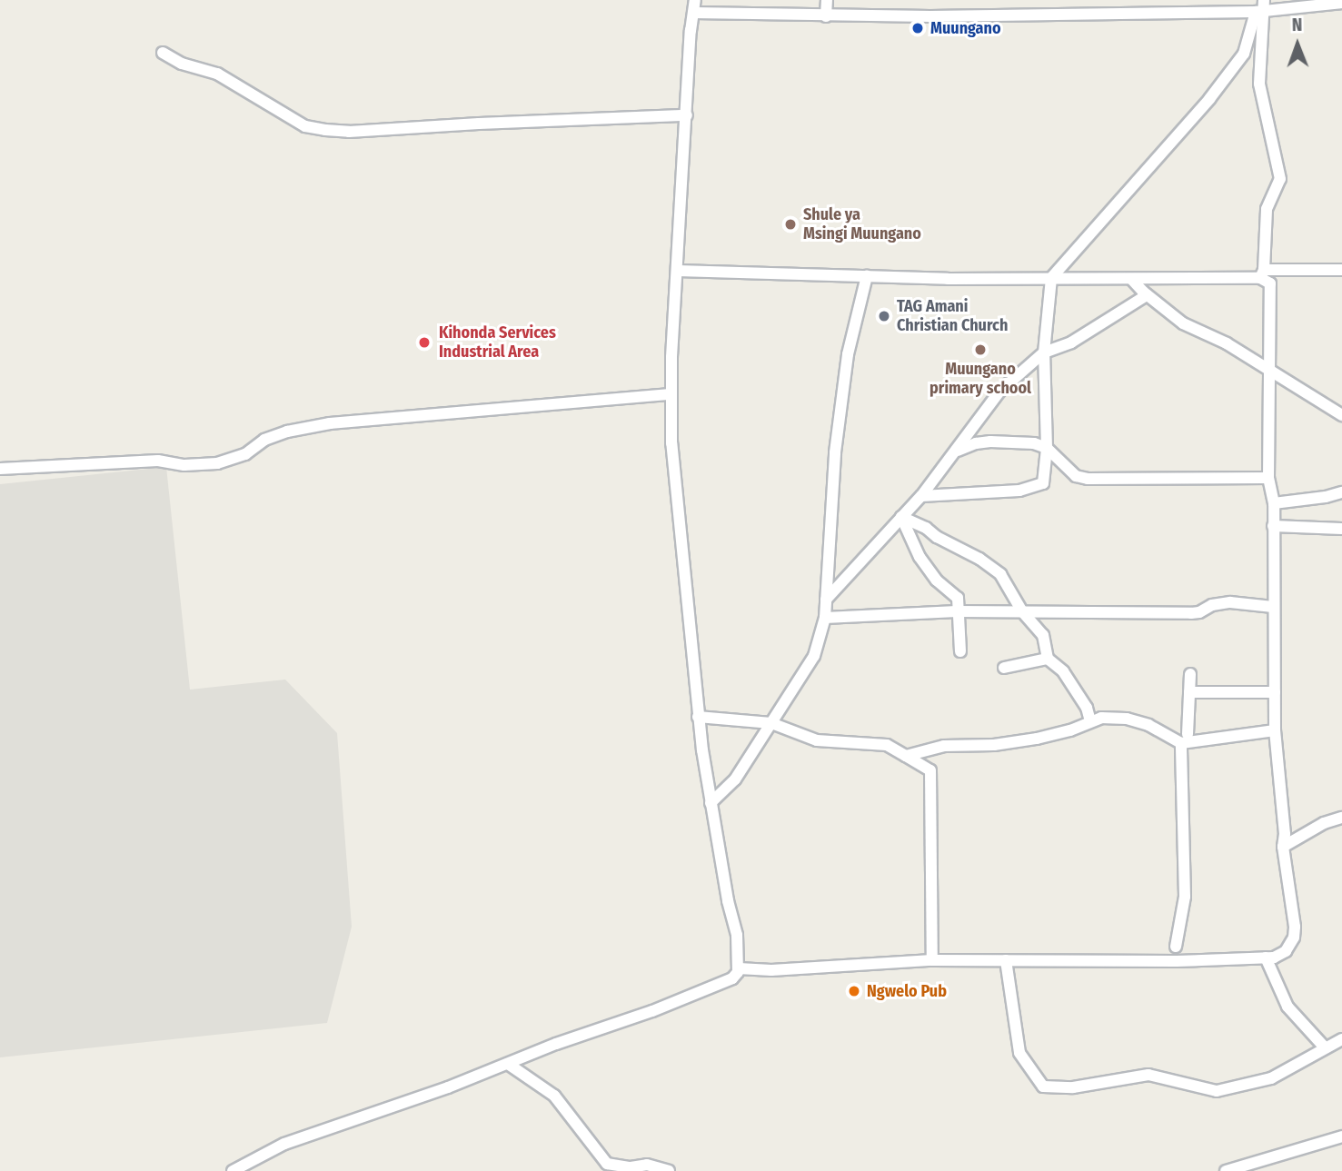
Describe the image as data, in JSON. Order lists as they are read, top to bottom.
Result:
{
  "places": [
    "Muungano",
    "Shule ya Msingi Muungano",
    "TAG Amani Christian Church",
    "Kihonda Services Industrial Area",
    "Muungano primary school",
    "Ngwelo Pub"
  ],
  "north": "top"
}
